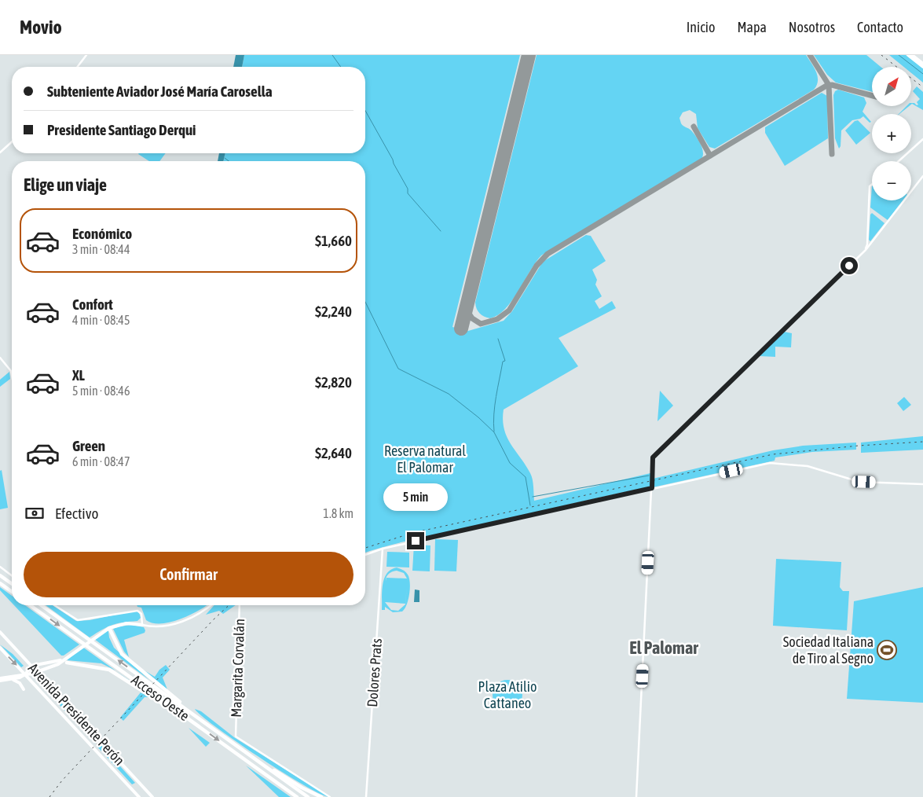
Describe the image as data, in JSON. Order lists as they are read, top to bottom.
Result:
{
  "streets": {
    "highway": ["Acceso Oeste"],
    "main road": ["Avenida Presidente Perón"],
    "street": ["Margarita Corvalán", "Dolores Prats"]
  },
  "districts": ["El Palomar"],
  "parks": ["Reserva natural El Palomar", "Plaza Atilio Cattaneo"],
  "places": {
    "sports": ["Sociedad Italiana de Tiro al Segno"]
  },
  "north": "top right",
  "page": {
    "header": "Movio",
    "nav": [
      "Inicio",
      "Mapa",
      "Nosotros",
      "Contacto"
    ],
    "map_buttons": ["+", "−"],
    "banner": ["Subteniente Aviador José María Carosella", "Presidente Santiago Derqui"],
    "heading": "Elige un viaje",
    "list": [
      {
        "name": "Económico",
        "note": "3 min · 08:44",
        "value": "$1,660"
      },
      {
        "name": "Confort",
        "note": "4 min · 08:45",
        "value": "$2,240"
      },
      {
        "name": "XL",
        "note": "5 min · 08:46",
        "value": "$2,820"
      },
      {
        "name": "Green",
        "note": "6 min · 08:47",
        "value": "$2,640"
      }
    ],
    "bubble": "5 min",
    "pay": ["Efectivo", "1.8 km"],
    "buttons": "Confirmar"
  }
}
